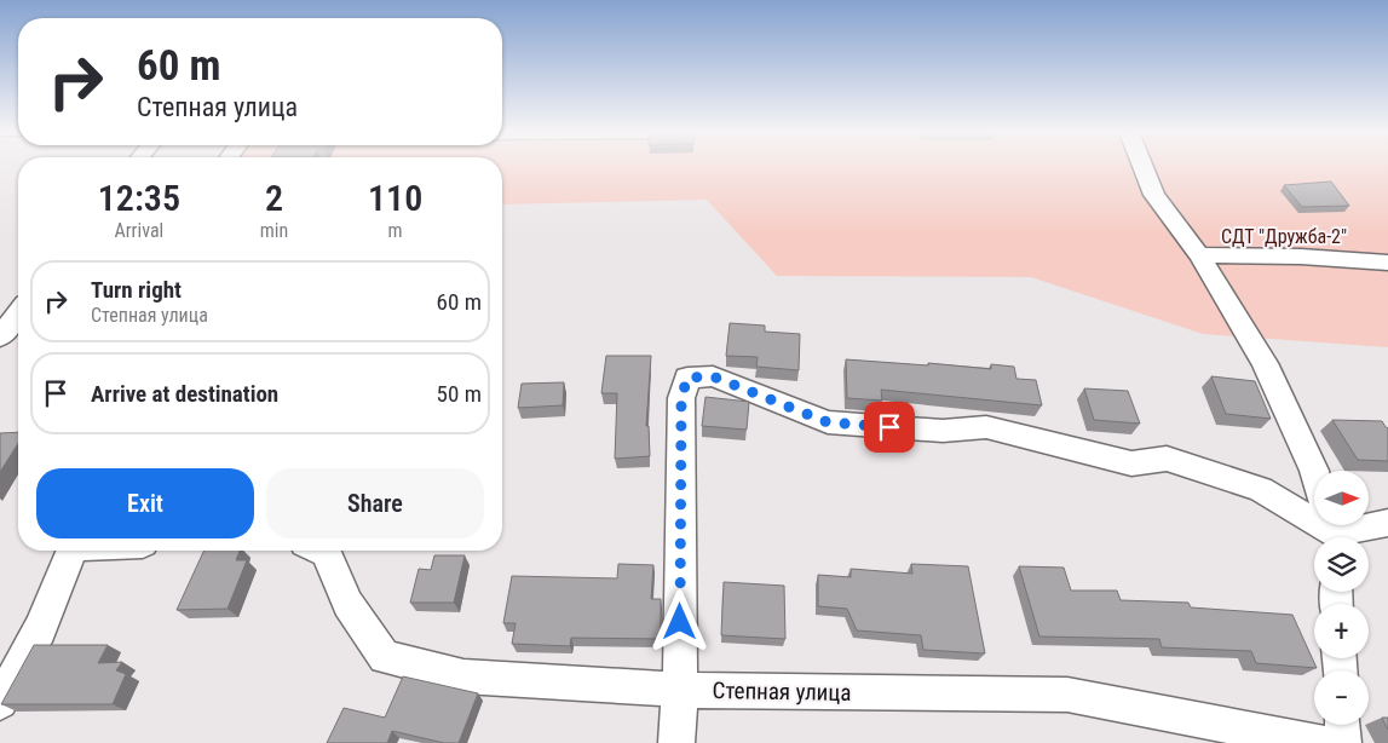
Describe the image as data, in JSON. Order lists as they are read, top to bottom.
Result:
{
  "streets": {
    "street": ["Степная улица"]
  },
  "parks": ["СДТ \"Дружба-2\""],
  "north": "right",
  "page": {
    "turn": ["60 m", "Степная улица"],
    "eta": [
      "12:35",
      "Arrival",
      "2",
      "min",
      "110",
      "m"
    ],
    "list": [
      {
        "name": "Turn right",
        "note": "Степная улица",
        "value": "60 m"
      },
      {
        "name": "Arrive at destination",
        "value": "50 m"
      }
    ],
    "buttons": ["Exit", "Share"],
    "map_buttons": ["+", "−"]
  }
}
